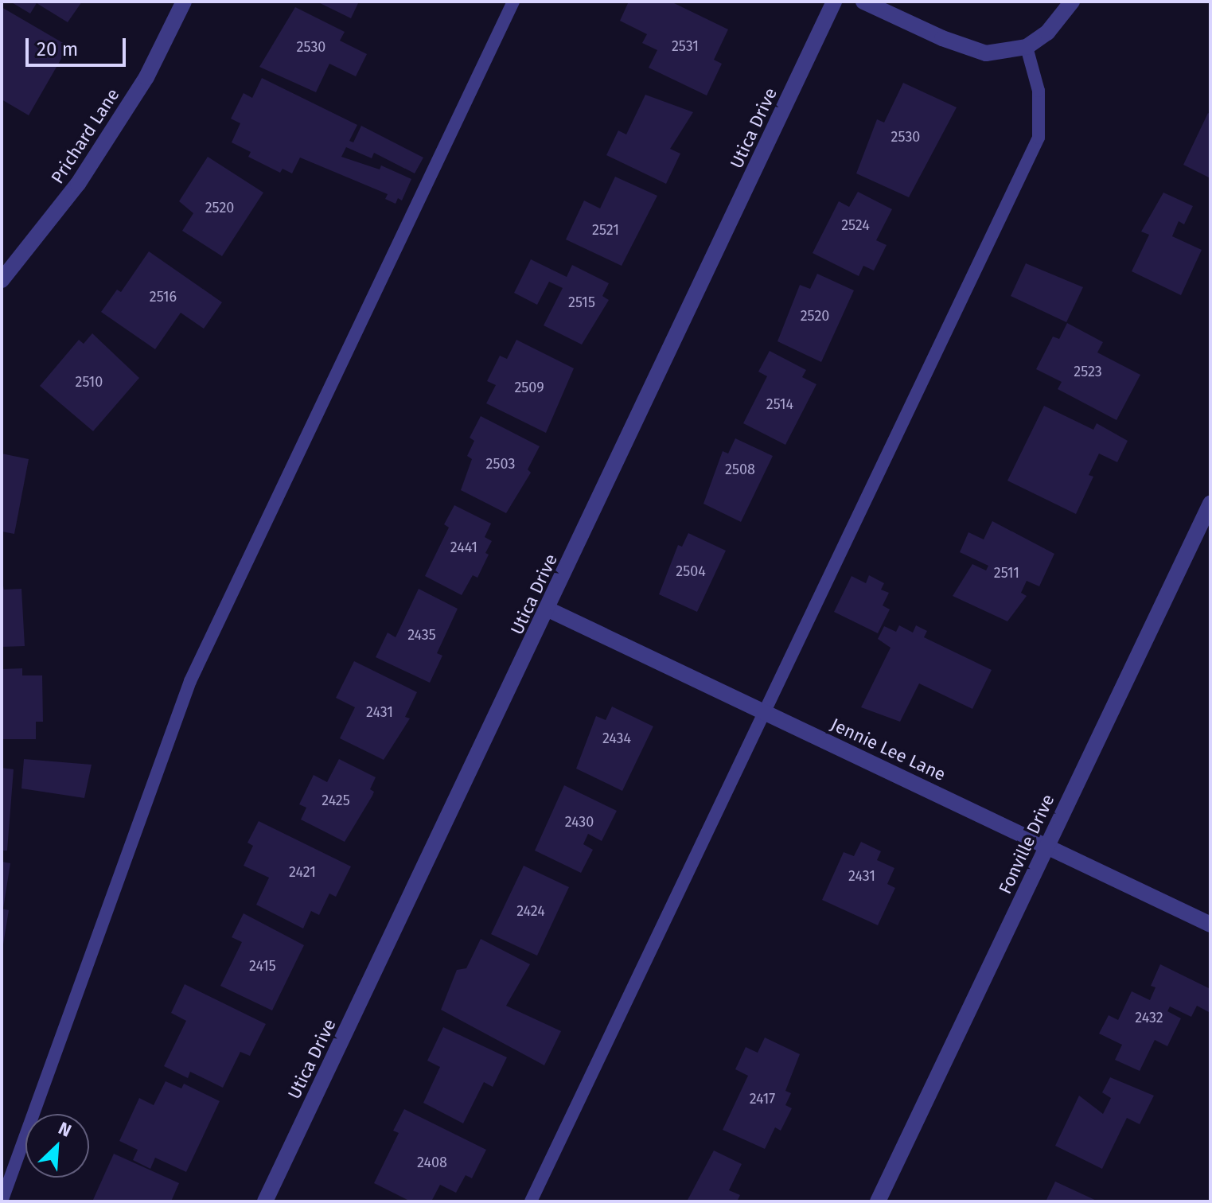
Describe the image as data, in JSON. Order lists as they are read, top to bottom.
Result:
{
  "streets": {
    "street": [
      "Utica Drive",
      "Prichard Lane",
      "Jennie Lee Lane",
      "Fonville Drive"
    ]
  },
  "crossings": [
    ["Utica Drive", "Jennie Lee Lane"],
    ["Jennie Lee Lane", "Fonville Drive"]
  ],
  "house_numbers": [
    "2531",
    "2530",
    "2530",
    "2520",
    "2524",
    "2521",
    "2516",
    "2515",
    "2520",
    "2523",
    "2510",
    "2509",
    "2514",
    "2503",
    "2508",
    "2441",
    "2504",
    "2511",
    "2435",
    "2431",
    "2434",
    "2425",
    "2430",
    "2421",
    "2431",
    "2424",
    "2415",
    "2432",
    "2417",
    "2408"
  ],
  "scale_bar": "20 m",
  "north": "top right"
}
